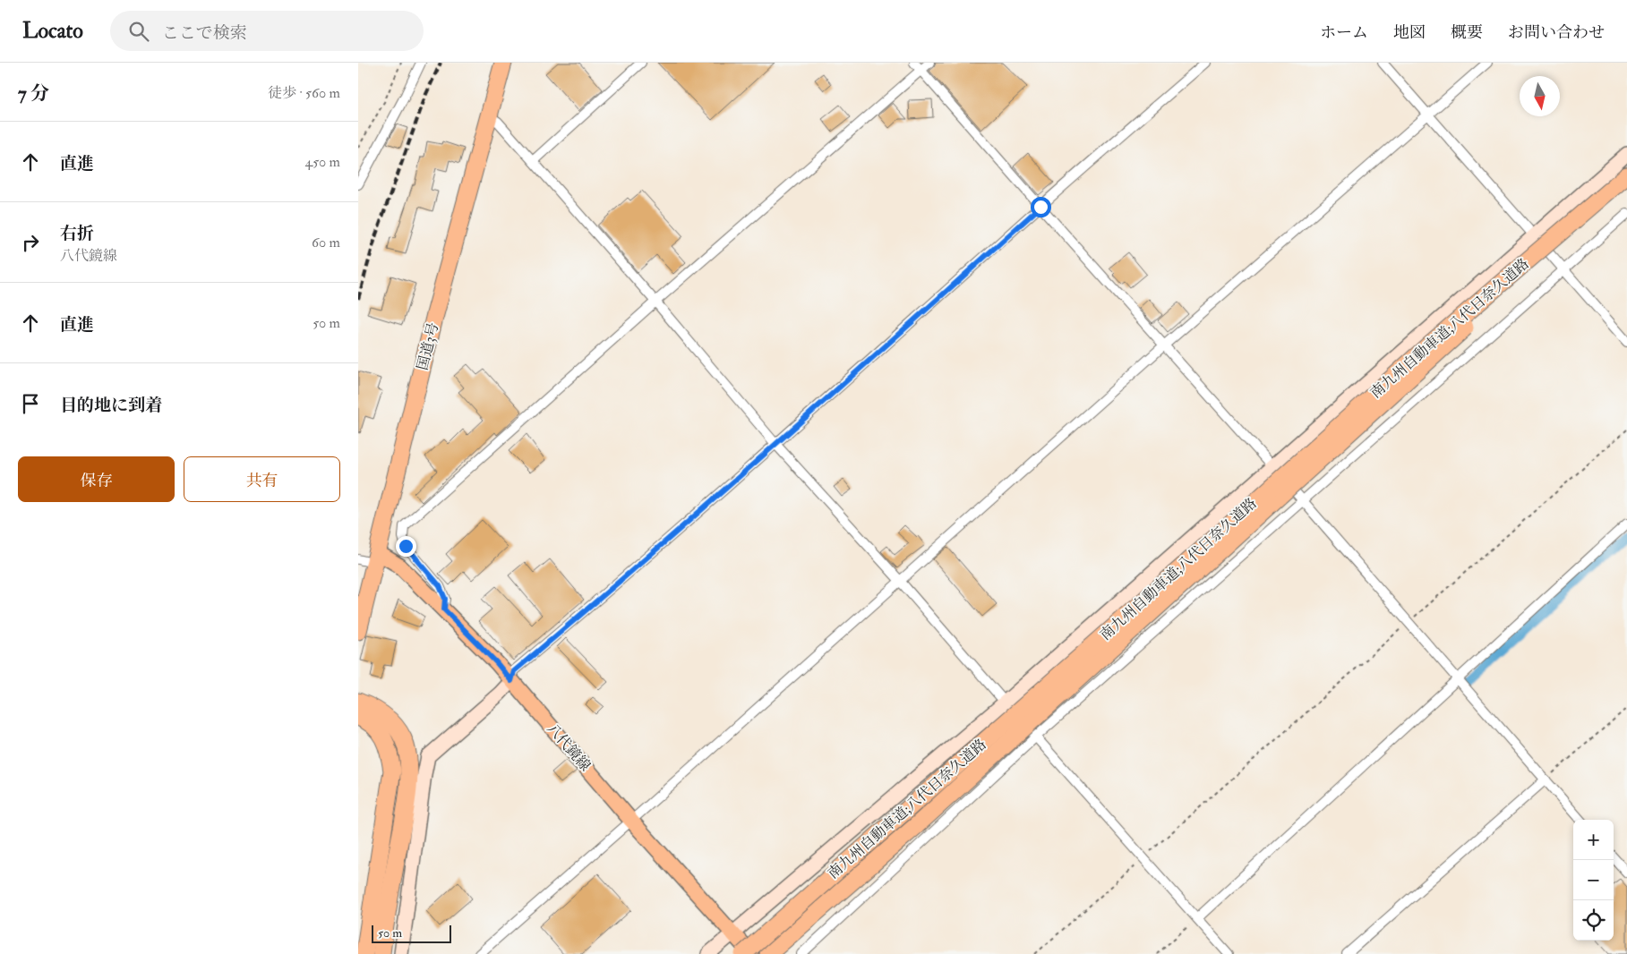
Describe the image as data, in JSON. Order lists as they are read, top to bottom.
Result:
{
  "streets": {
    "highway": ["南九州自動車道;八代日奈久道路", "国道3号"],
    "main road": ["八代鏡線"]
  },
  "crossings": [
    ["国道3号", "八代鏡線"]
  ],
  "scale_bar": "50 m",
  "north": "bottom",
  "page": {
    "header": "Locato",
    "search": "ここで検索",
    "nav": [
      "ホーム",
      "地図",
      "概要",
      "お問い合わせ"
    ],
    "heading": ["7 分", "徒歩 · 560 m"],
    "list": [
      ["直進", "450 m"],
      ["右折", "八代鏡線", "60 m"],
      ["直進", "50 m"],
      "目的地に到着"
    ],
    "buttons": ["保存", "共有"],
    "map_buttons": ["+", "−"],
    "scale": "50 m"
  }
}
